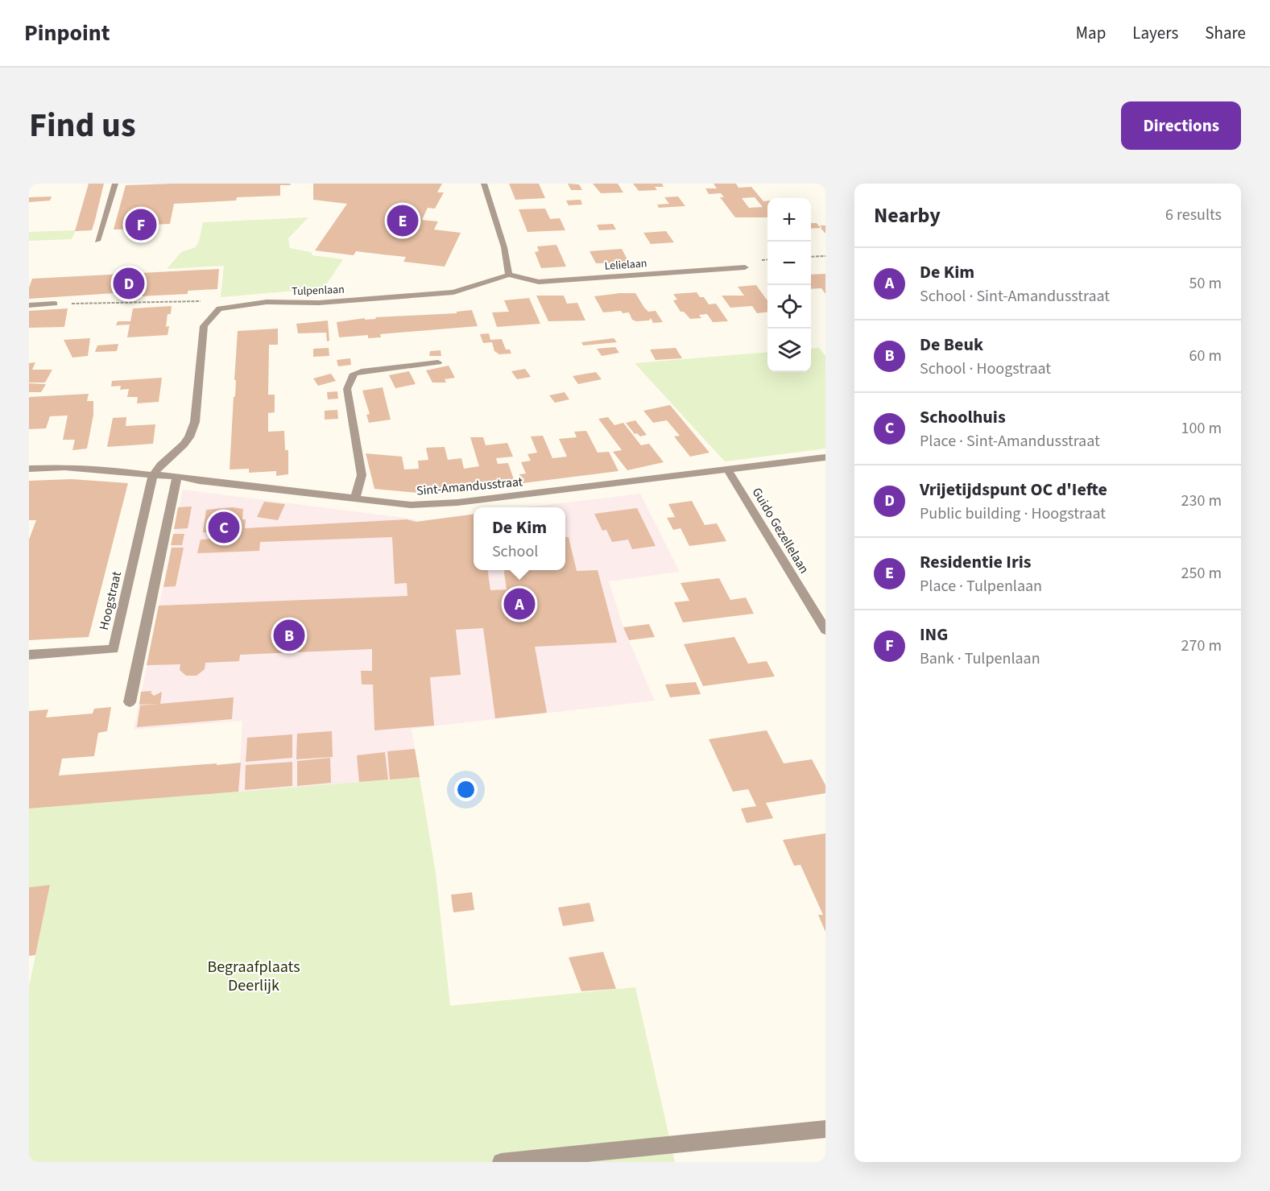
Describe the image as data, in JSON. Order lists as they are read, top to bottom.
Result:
{
  "streets": {
    "street": [
      "Lelielaan",
      "Tulpenlaan",
      "Sint-Amandusstraat",
      "Guido Gezellelaan",
      "Hoogstraat"
    ]
  },
  "crossings": [
    ["Lelielaan", "Tulpenlaan"],
    ["Sint-Amandusstraat", "Guido Gezellelaan"],
    ["Sint-Amandusstraat", "Hoogstraat"]
  ],
  "parks": ["Begraafplaats Deerlijk"],
  "page": {
    "header": "Pinpoint",
    "nav": ["Map", "Layers", "Share"],
    "title": "Find us",
    "buttons": "Directions",
    "heading": ["Nearby", "6 results"],
    "map_buttons": ["+", "−"],
    "pins": [
      "E",
      "F",
      "D",
      "C",
      "A",
      "B"
    ],
    "list": [
      {
        "mark": "A",
        "name": "De Kim",
        "note": "School · Sint-Amandusstraat",
        "value": "50 m"
      },
      {
        "mark": "B",
        "name": "De Beuk",
        "note": "School · Hoogstraat",
        "value": "60 m"
      },
      {
        "mark": "C",
        "name": "Schoolhuis",
        "note": "Place · Sint-Amandusstraat",
        "value": "100 m"
      },
      {
        "mark": "D",
        "name": "Vrijetijdspunt OC d'Iefte",
        "note": "Public building · Hoogstraat",
        "value": "230 m"
      },
      {
        "mark": "E",
        "name": "Residentie Iris",
        "note": "Place · Tulpenlaan",
        "value": "250 m"
      },
      {
        "mark": "F",
        "name": "ING",
        "note": "Bank · Tulpenlaan",
        "value": "270 m"
      }
    ],
    "popup": ["De Kim", "School"]
  }
}
